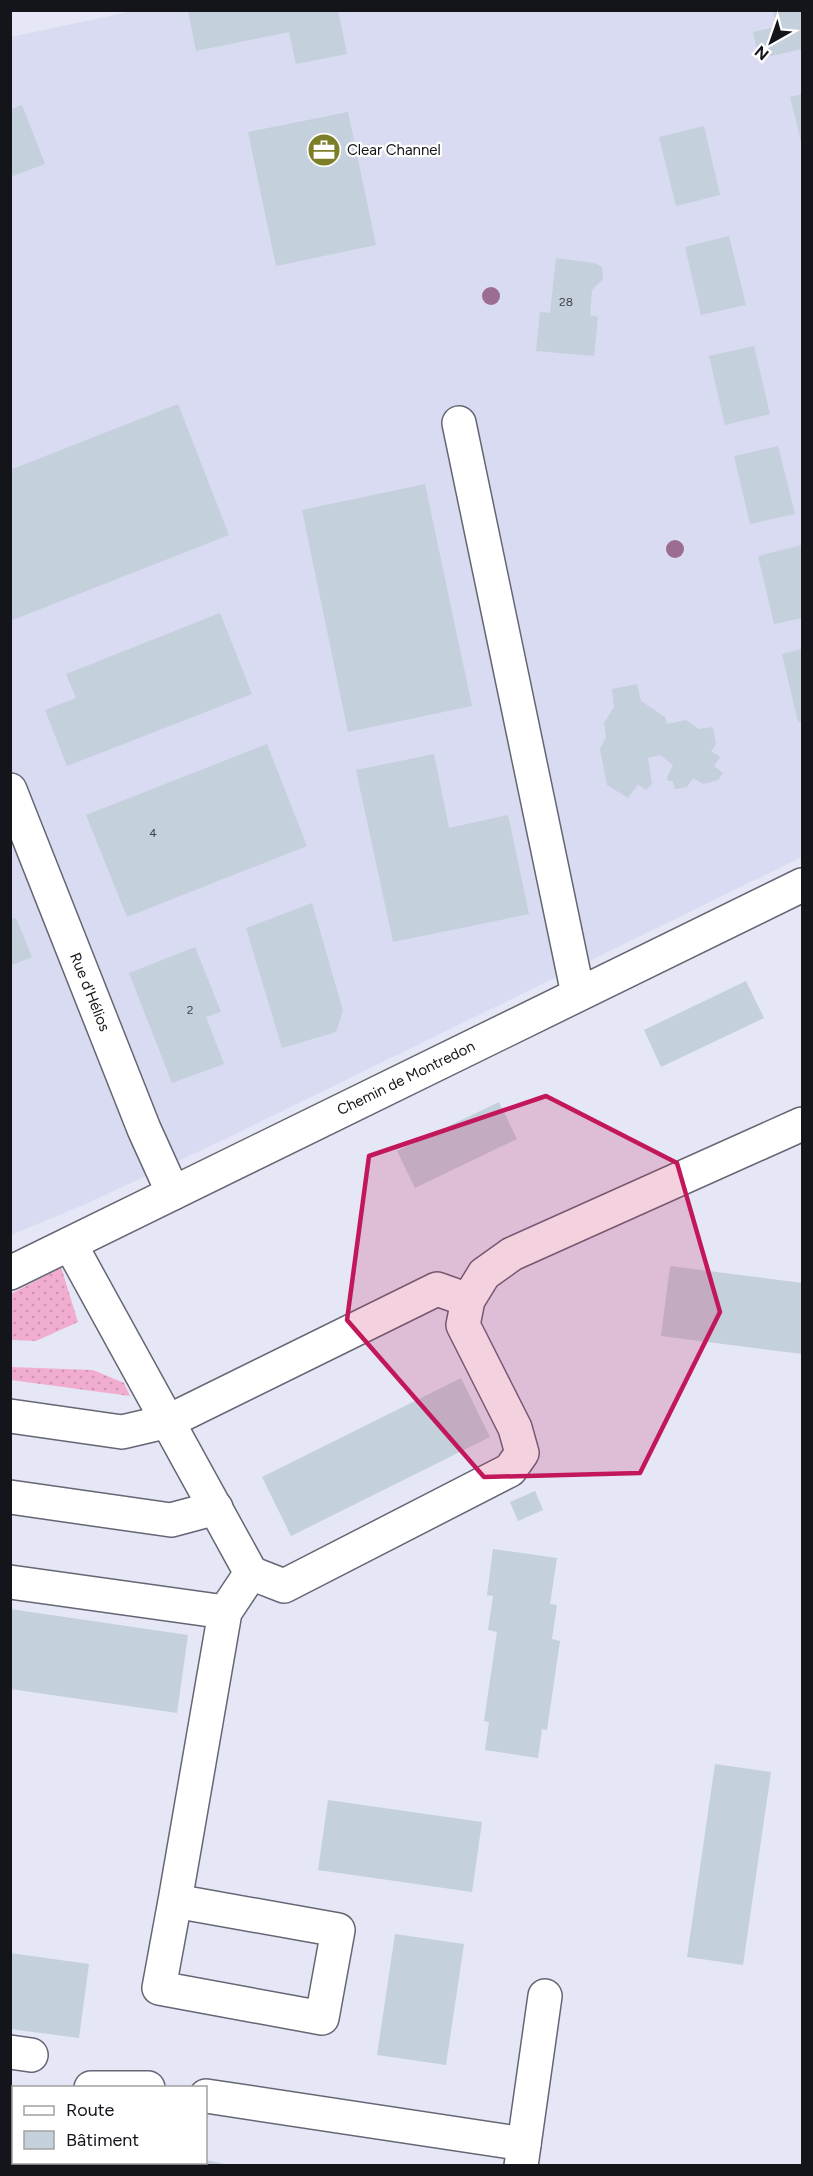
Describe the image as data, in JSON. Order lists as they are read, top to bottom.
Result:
{
  "streets": {
    "street": ["Rue d'Hélios", "Chemin de Montredon"]
  },
  "crossings": [
    ["Rue d'Hélios", "Chemin de Montredon"]
  ],
  "places": {
    "office": ["Clear Channel"]
  },
  "house_numbers": ["28", "4", "2"],
  "legend": ["Route", "Bâtiment"],
  "north": "bottom left"
}
